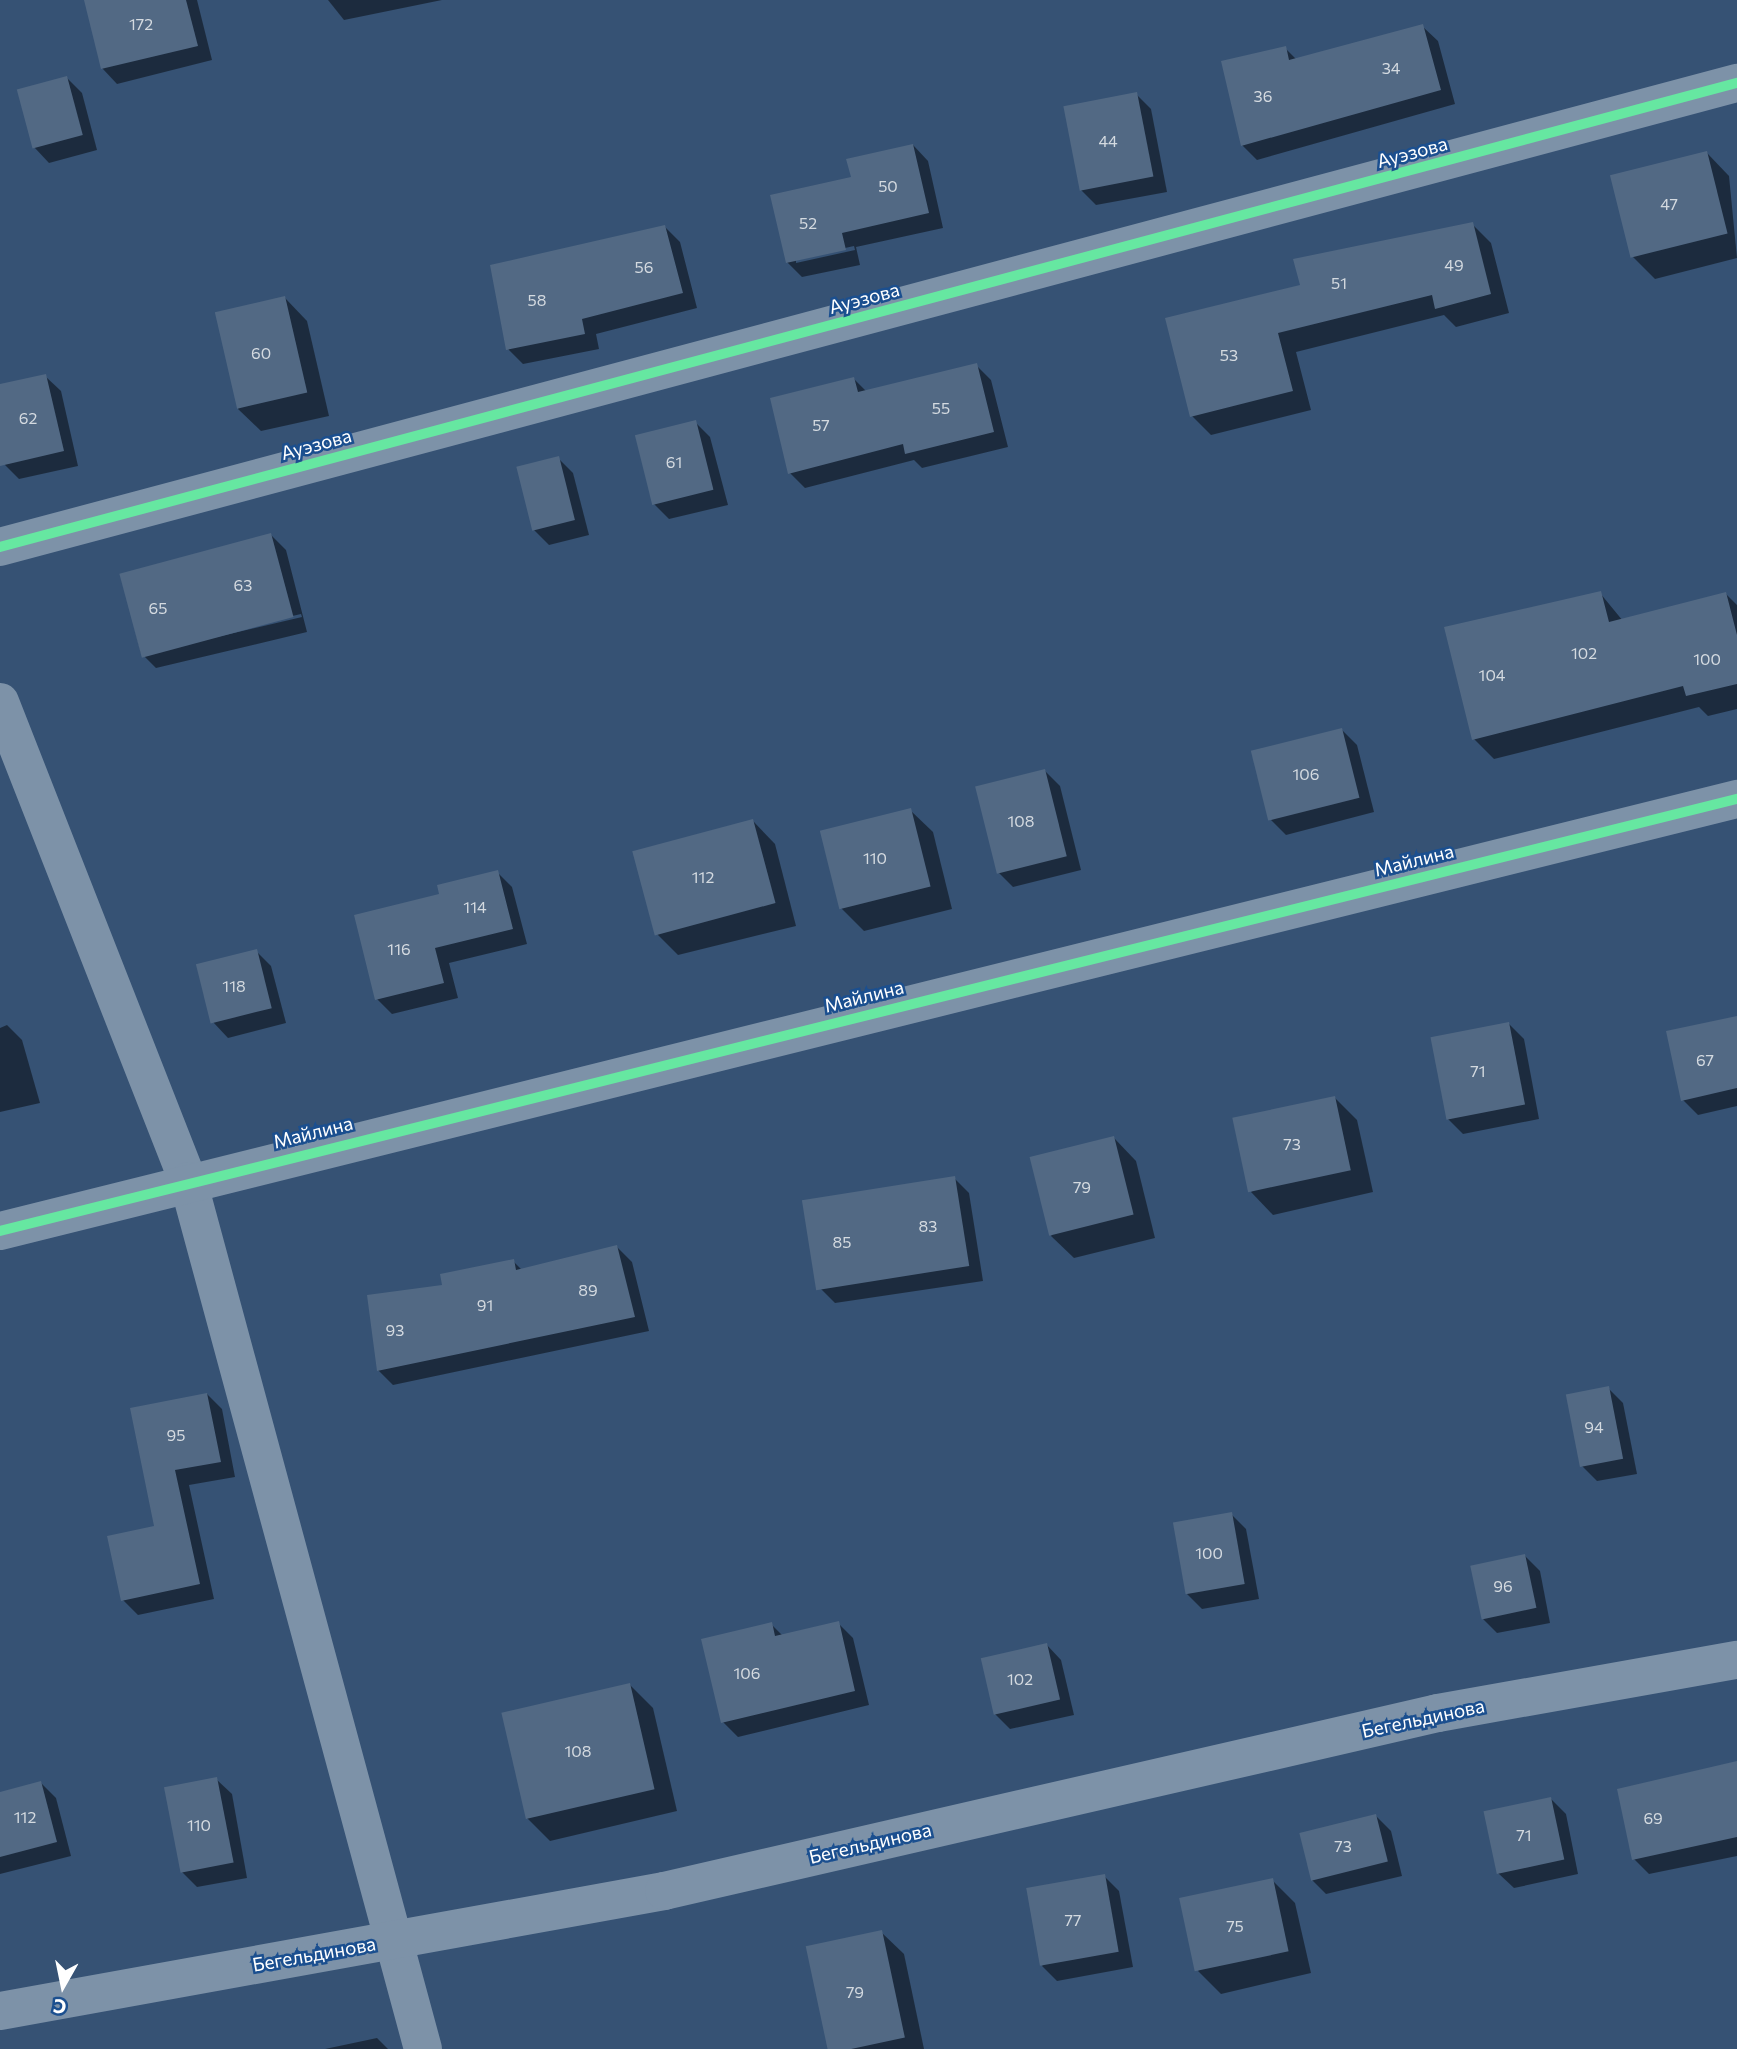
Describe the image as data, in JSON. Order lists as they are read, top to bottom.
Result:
{
  "streets": {
    "street": ["Ауэзова", "Майлина", "Бегельдинова"]
  },
  "house_numbers": [
    "172",
    "34",
    "36",
    "44",
    "50",
    "47",
    "52",
    "49",
    "56",
    "51",
    "58",
    "60",
    "53",
    "55",
    "62",
    "57",
    "61",
    "63",
    "65",
    "102",
    "100",
    "104",
    "106",
    "108",
    "110",
    "112",
    "114",
    "116",
    "118",
    "67",
    "71",
    "73",
    "79",
    "83",
    "85",
    "89",
    "91",
    "93",
    "94",
    "95",
    "100",
    "96",
    "106",
    "102",
    "108",
    "112",
    "69",
    "110",
    "71",
    "73",
    "77",
    "75",
    "79"
  ],
  "north": "bottom"
}
